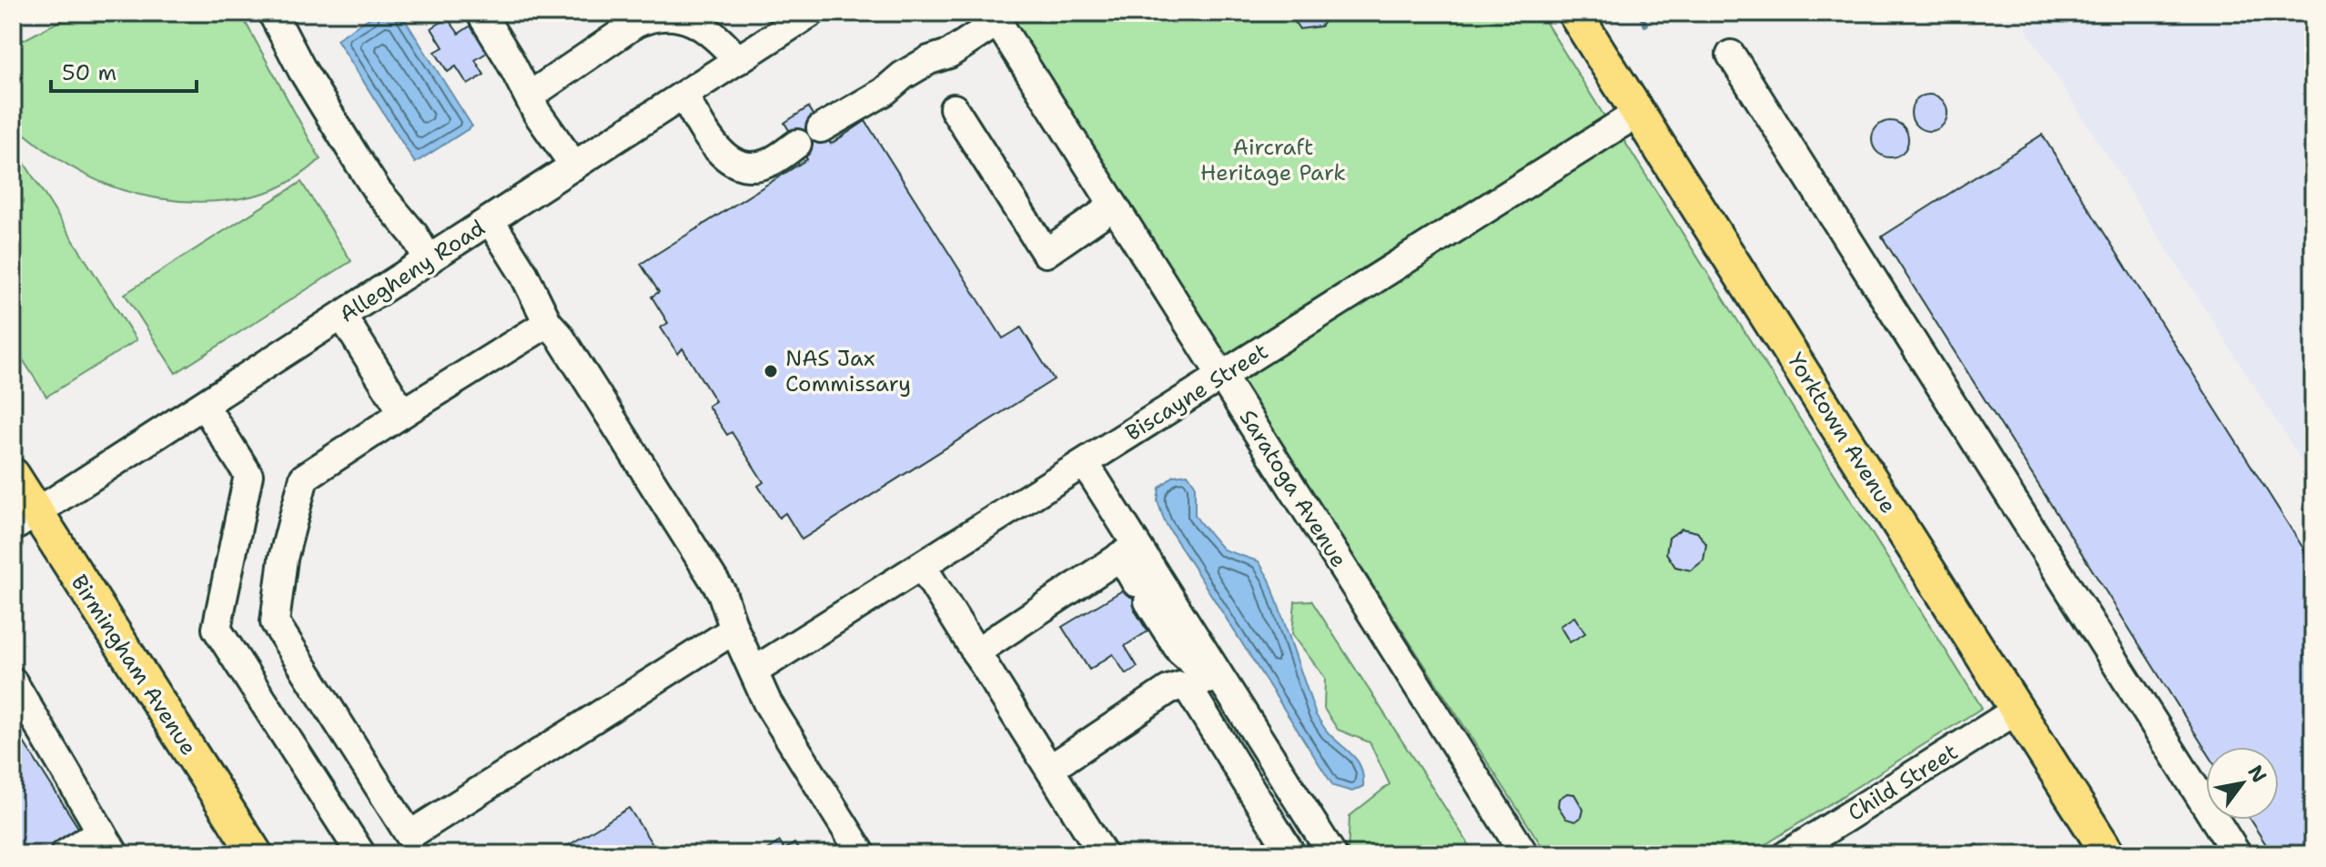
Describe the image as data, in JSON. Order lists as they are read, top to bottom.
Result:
{
  "streets": {
    "main road": ["Yorktown Avenue", "Birmingham Avenue"],
    "street": [
      "Allegheny Road",
      "Biscayne Street",
      "Saratoga Avenue",
      "Child Street"
    ]
  },
  "crossings": [
    ["Allegheny Road", "Birmingham Avenue"],
    ["Biscayne Street", "Yorktown Avenue"],
    ["Biscayne Street", "Saratoga Avenue"],
    ["Yorktown Avenue", "Child Street"]
  ],
  "parks": ["Aircraft Heritage Park"],
  "places": ["NAS Jax Commissary"],
  "scale_bar": "50 m",
  "north": "top right"
}
